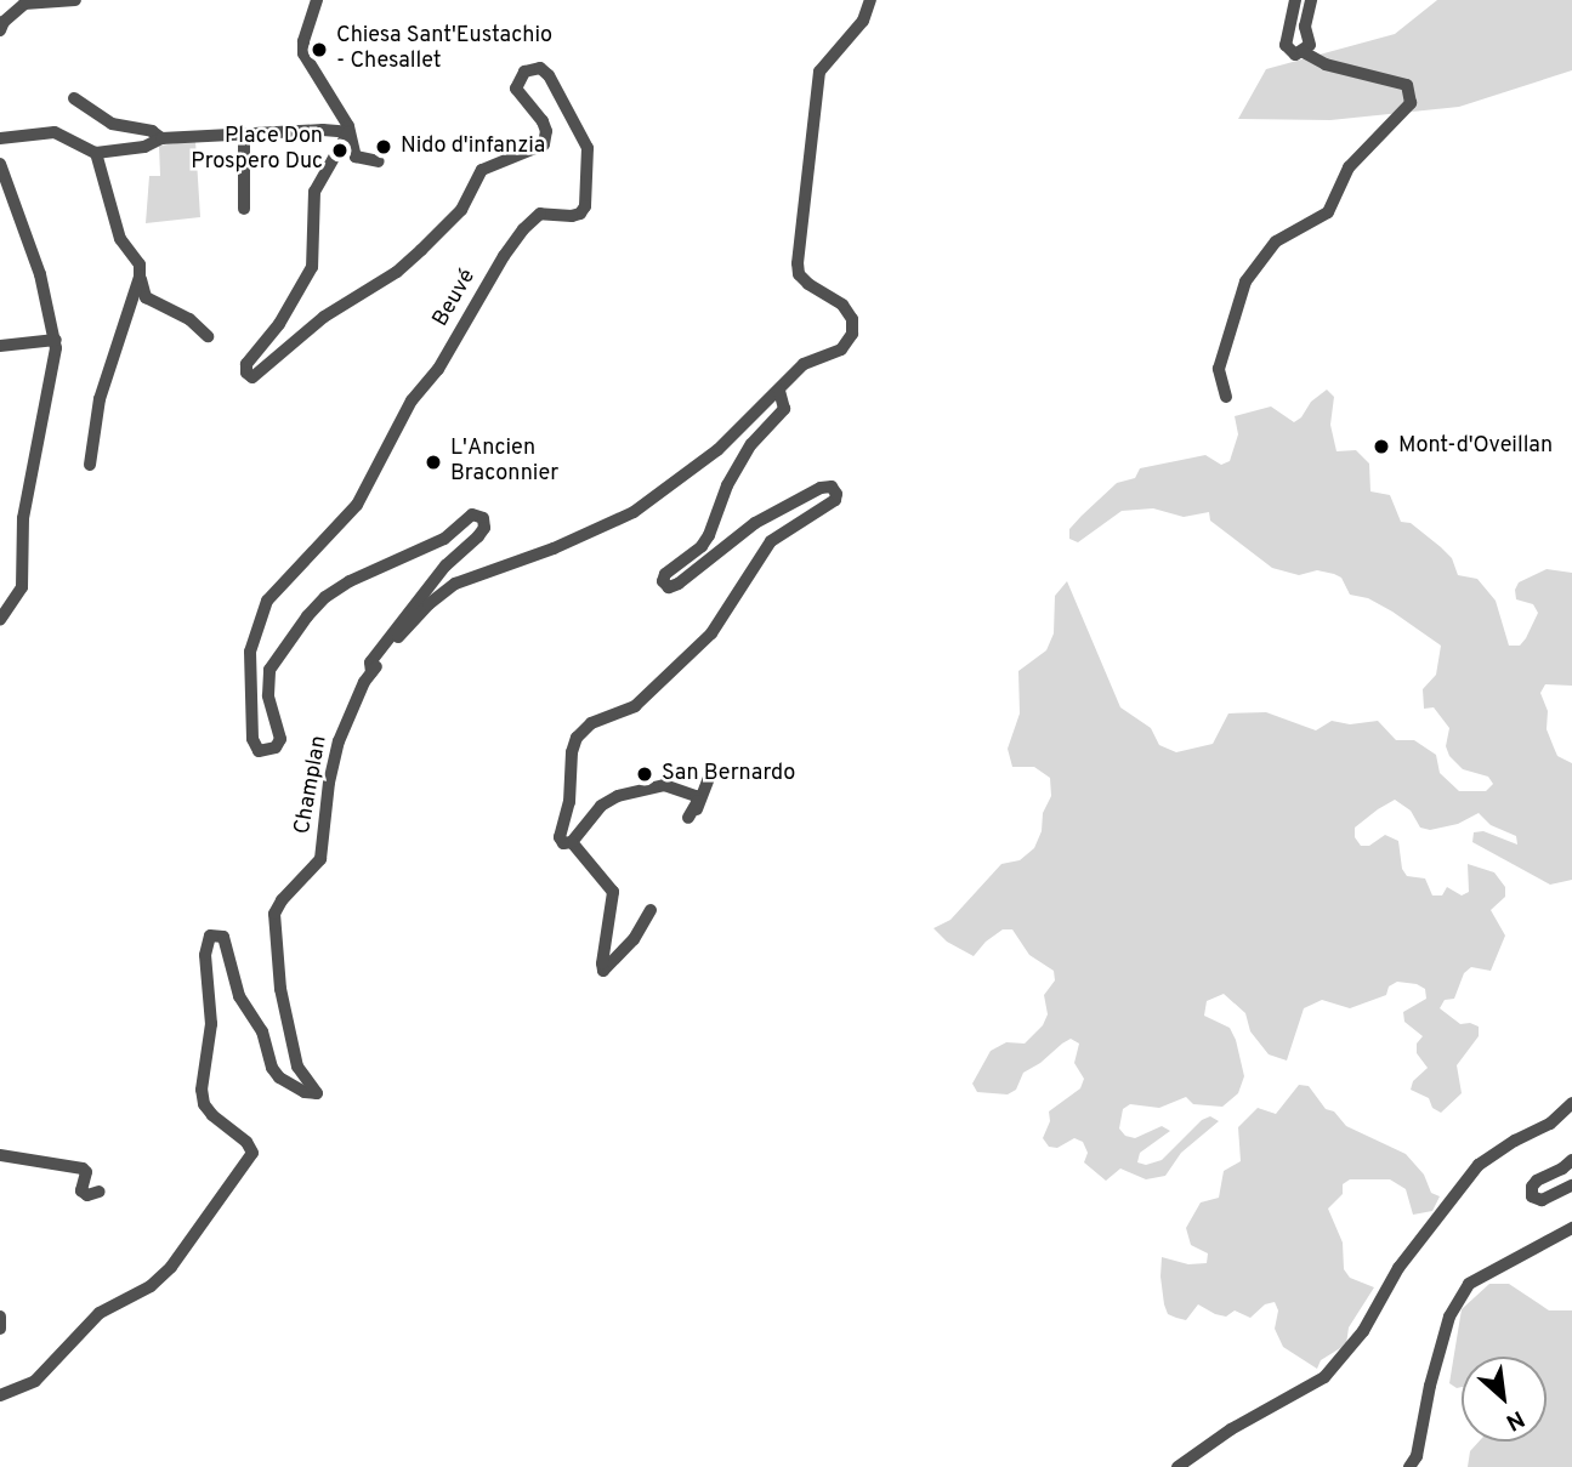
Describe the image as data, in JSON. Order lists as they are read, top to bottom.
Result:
{
  "streets": {
    "street": ["Beuvé", "Champlan"]
  },
  "crossings": [
    ["Beuvé", "Champlan"]
  ],
  "places": [
    "Chiesa Sant'Eustachio - Chesallet",
    "Nido d'infanzia",
    "Place Don Prospero Duc",
    "Mont-d'Oveillan",
    "L'Ancien Braconnier",
    "San Bernardo"
  ],
  "north": "bottom right"
}
